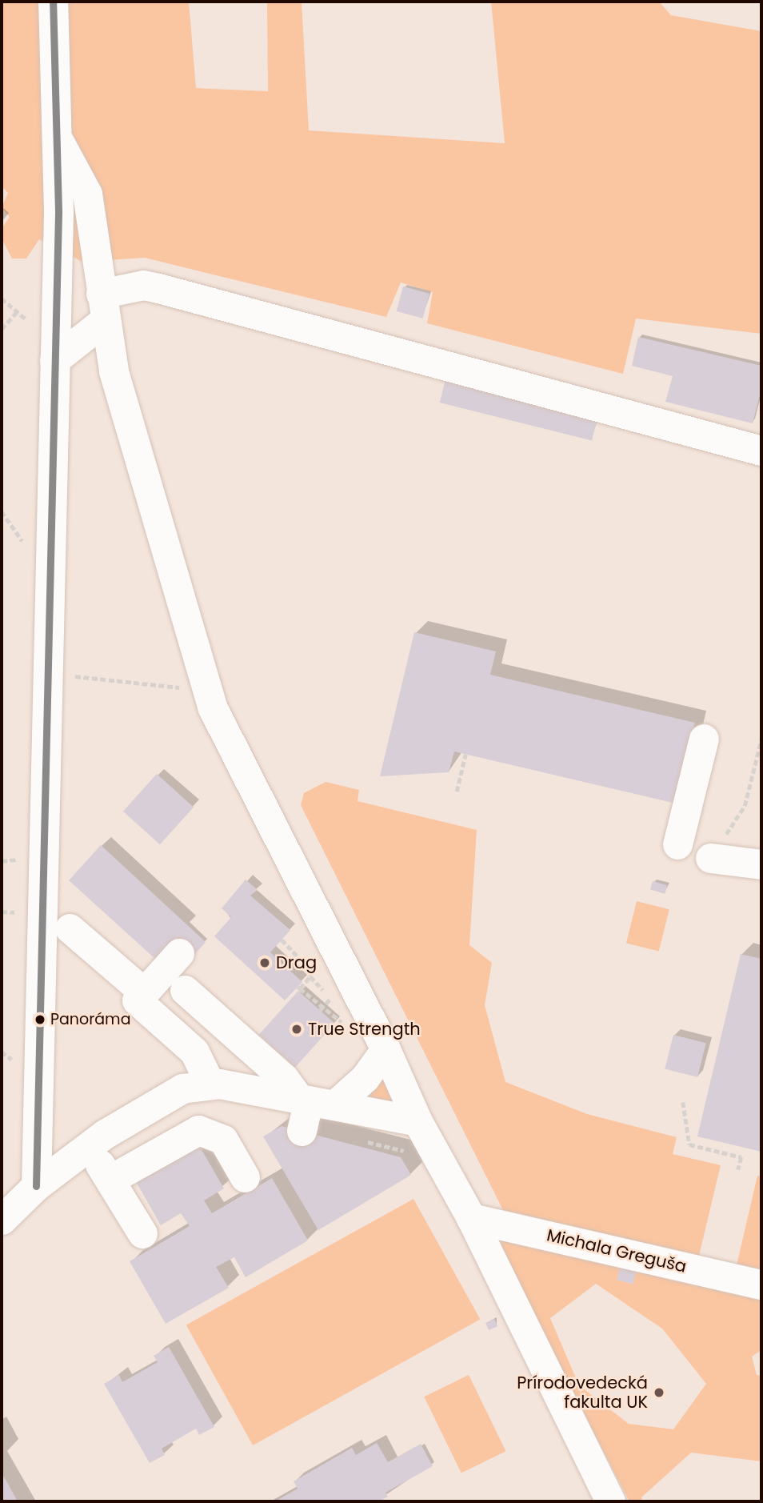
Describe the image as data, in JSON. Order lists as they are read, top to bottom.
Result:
{
  "streets": {
    "street": ["Michala Greguša"]
  },
  "places": [
    "Drag",
    "Panoráma",
    "True Strength",
    "Prírodovedecká fakulta UK"
  ]
}
